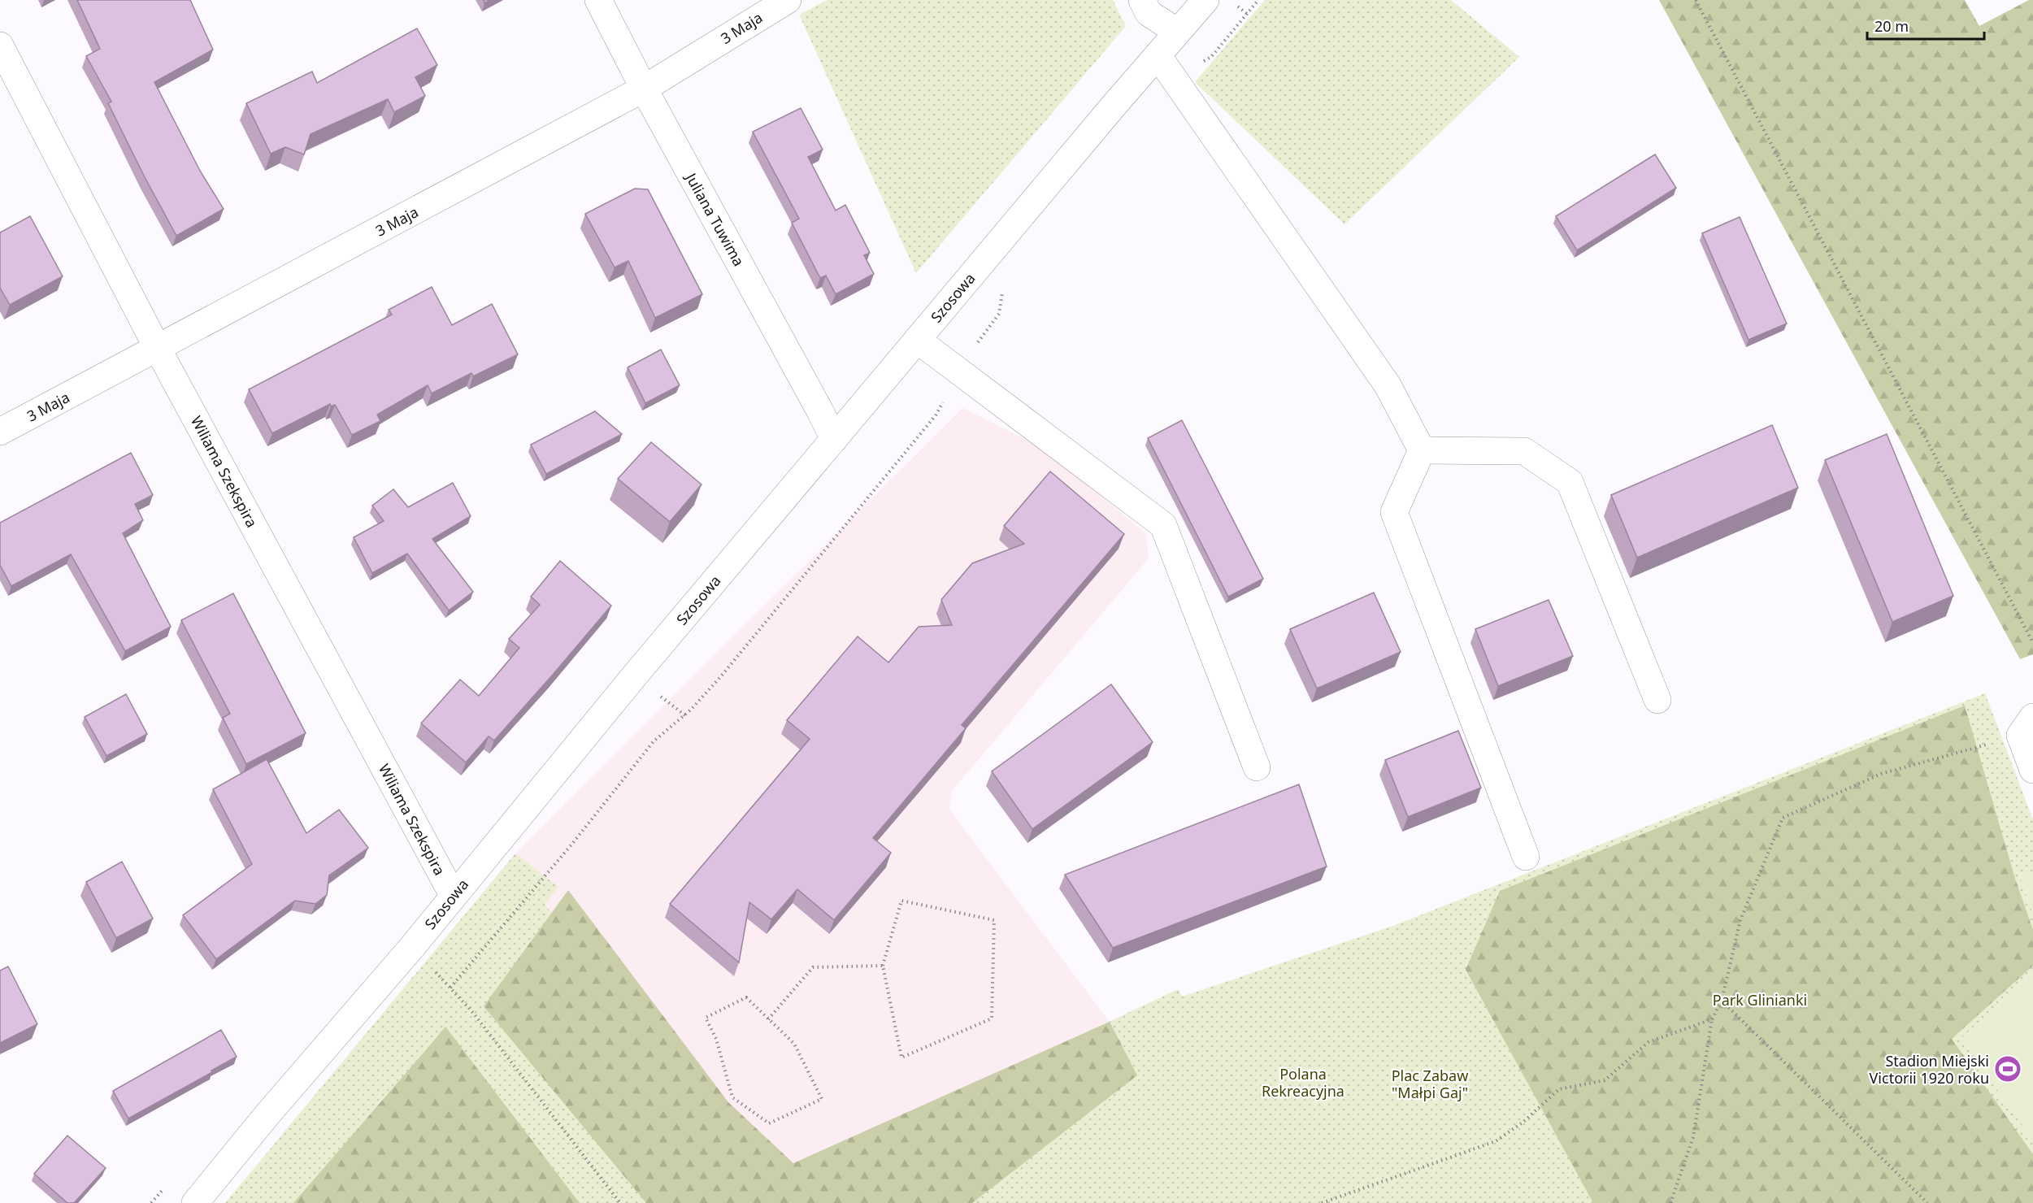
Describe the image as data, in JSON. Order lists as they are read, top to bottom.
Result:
{
  "streets": {
    "street": [
      "3 Maja",
      "Juliana Tuwima",
      "Szosowa",
      "Wiliama Szekspira"
    ]
  },
  "crossings": [
    ["3 Maja", "Juliana Tuwima"],
    ["3 Maja", "Wiliama Szekspira"],
    ["Juliana Tuwima", "Szosowa"],
    ["Szosowa", "Wiliama Szekspira"]
  ],
  "parks": ["Park Glinianki", "Polana Rekreacyjna", "Plac Zabaw \"Małpi Gaj\""],
  "places": {
    "sports": ["Stadion Miejski Victorii 1920 roku"]
  },
  "scale_bar": "20 m"
}
